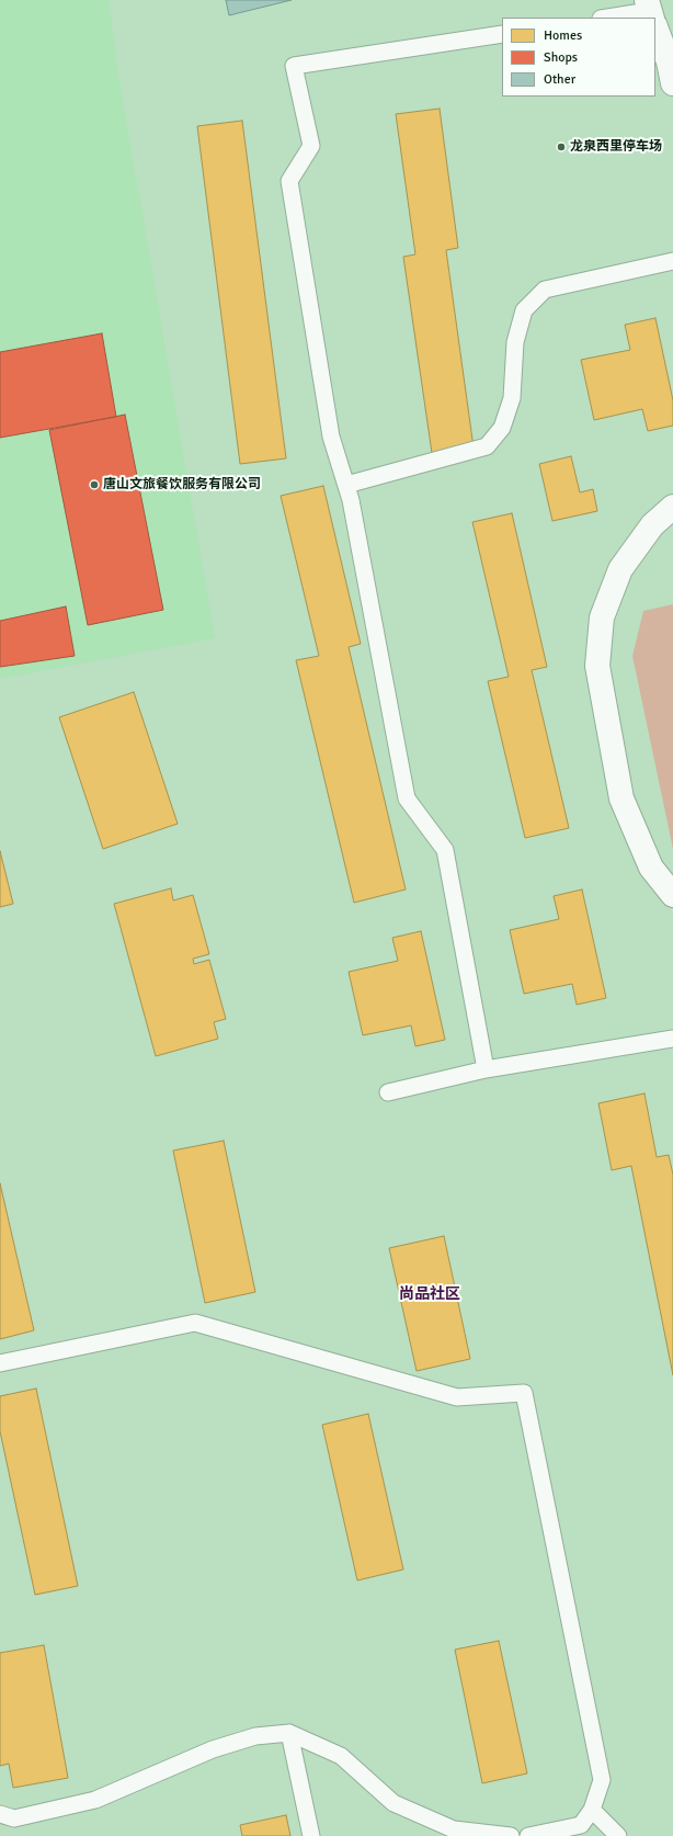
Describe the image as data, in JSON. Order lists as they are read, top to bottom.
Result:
{
  "districts": ["尚品社区"],
  "places": ["龙泉西里停车场", "唐山文旅餐饮服务有限公司"],
  "legend": ["Homes", "Shops", "Other"]
}
